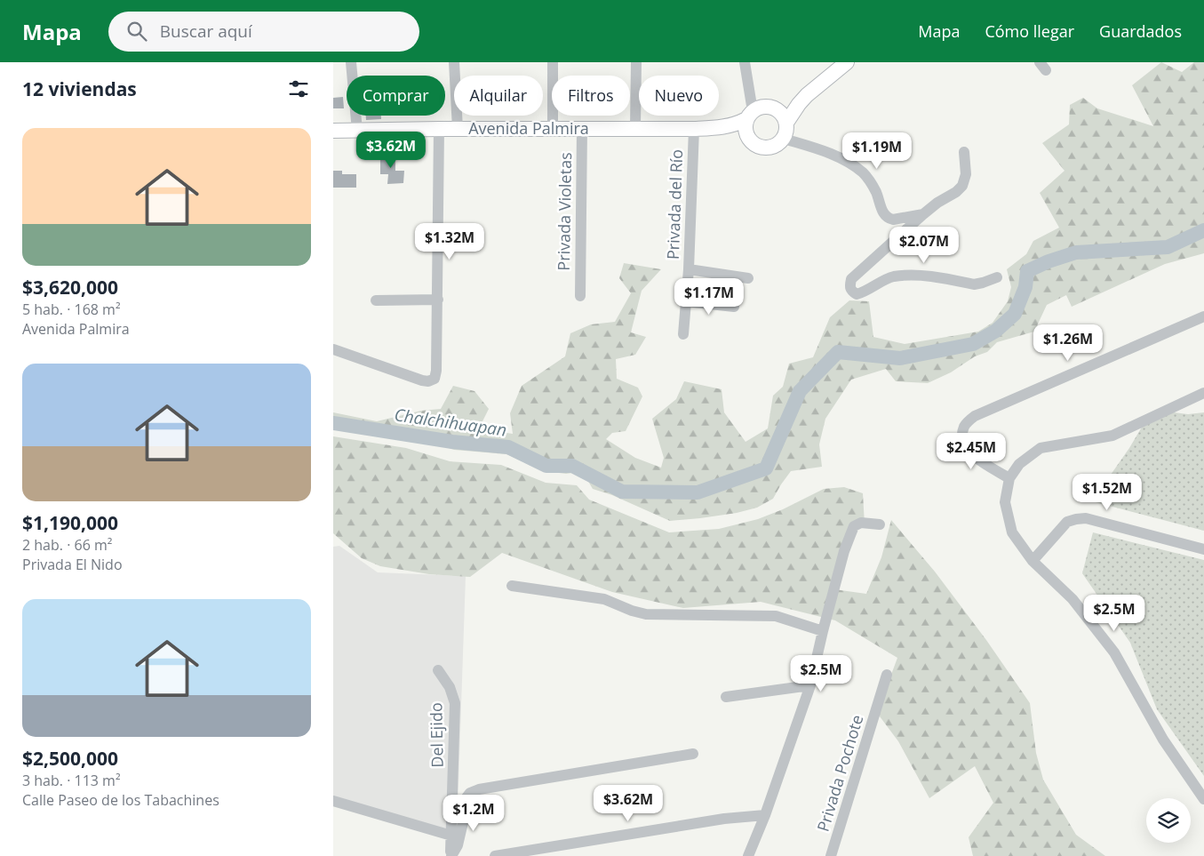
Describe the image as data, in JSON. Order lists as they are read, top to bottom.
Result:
{
  "streets": {
    "main road": ["Avenida Palmira"],
    "street": [
      "Privada del Río",
      "Privada Violetas",
      "Del Ejido",
      "Privada Pochote"
    ]
  },
  "crossings": [
    ["Avenida Palmira", "Privada del Río"],
    ["Avenida Palmira", "Privada Violetas"]
  ],
  "water": ["Chalchihuapan"],
  "page": {
    "header": "Mapa",
    "search": "Buscar aquí",
    "nav": ["Mapa", "Cómo llegar", "Guardados"],
    "heading": "12 viviendas",
    "chip": [
      "Comprar",
      "Alquilar",
      "Filtros",
      "Nuevo"
    ],
    "list": [
      {
        "name": "$3,620,000",
        "note": "5 hab. · 168 m² · Avenida Palmira"
      },
      {
        "name": "$1,190,000",
        "note": "2 hab. · 66 m² · Privada El Nido"
      },
      {
        "name": "$2,500,000",
        "note": "3 hab. · 113 m² · Calle Paseo de los Tabachines"
      }
    ],
    "price": [
      "$3.62M",
      "$1.19M",
      "$1.32M",
      "$2.07M",
      "$1.17M",
      "$1.26M",
      "$2.45M",
      "$1.52M",
      "$2.5M",
      "$2.5M",
      "$3.62M",
      "$1.2M"
    ]
  }
}
